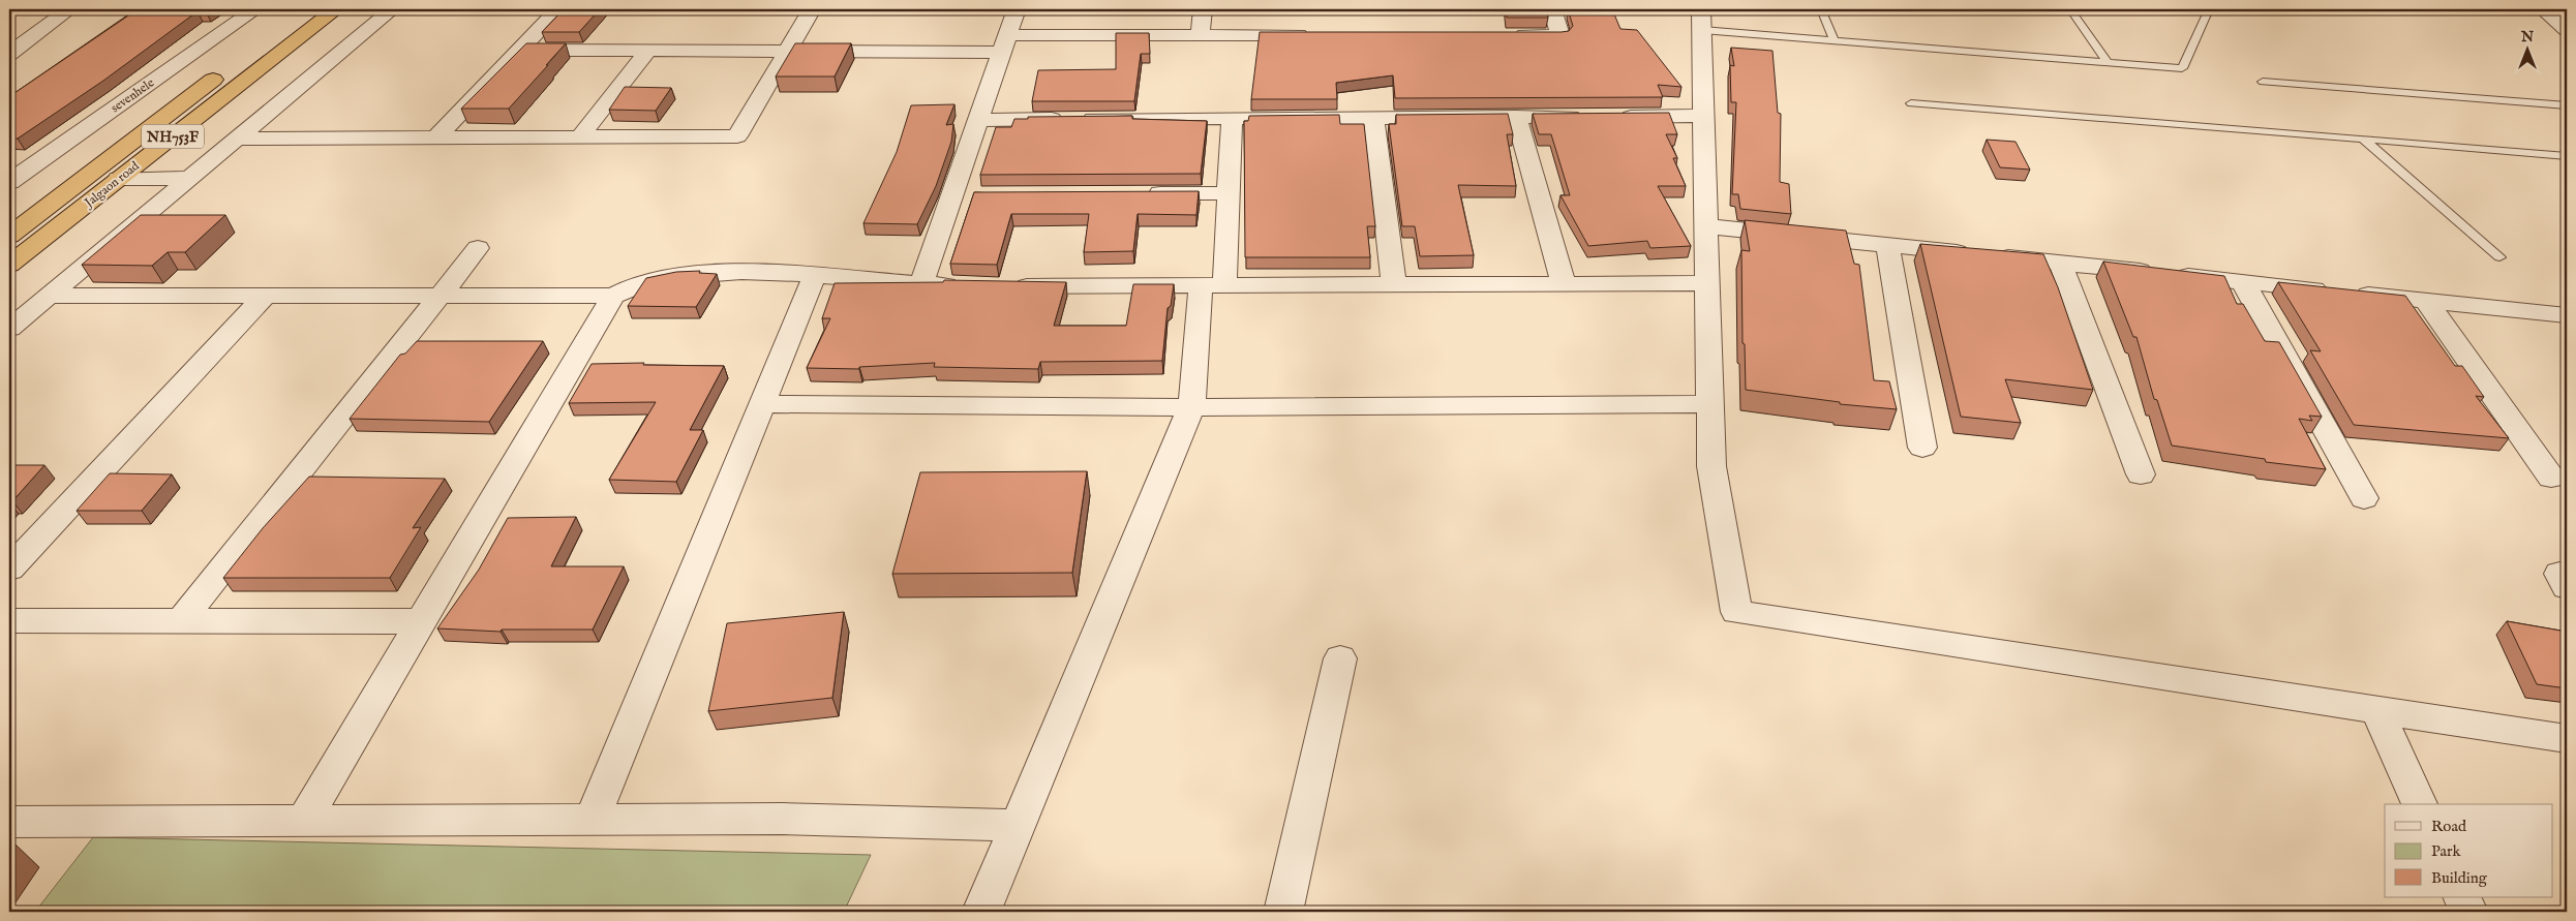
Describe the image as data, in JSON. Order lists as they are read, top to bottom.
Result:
{
  "streets": {
    "highway": ["NH753F", "Jalgaon road"],
    "street": ["sevenhele"]
  },
  "legend": ["Road", "Park", "Building"],
  "north": "top"
}
